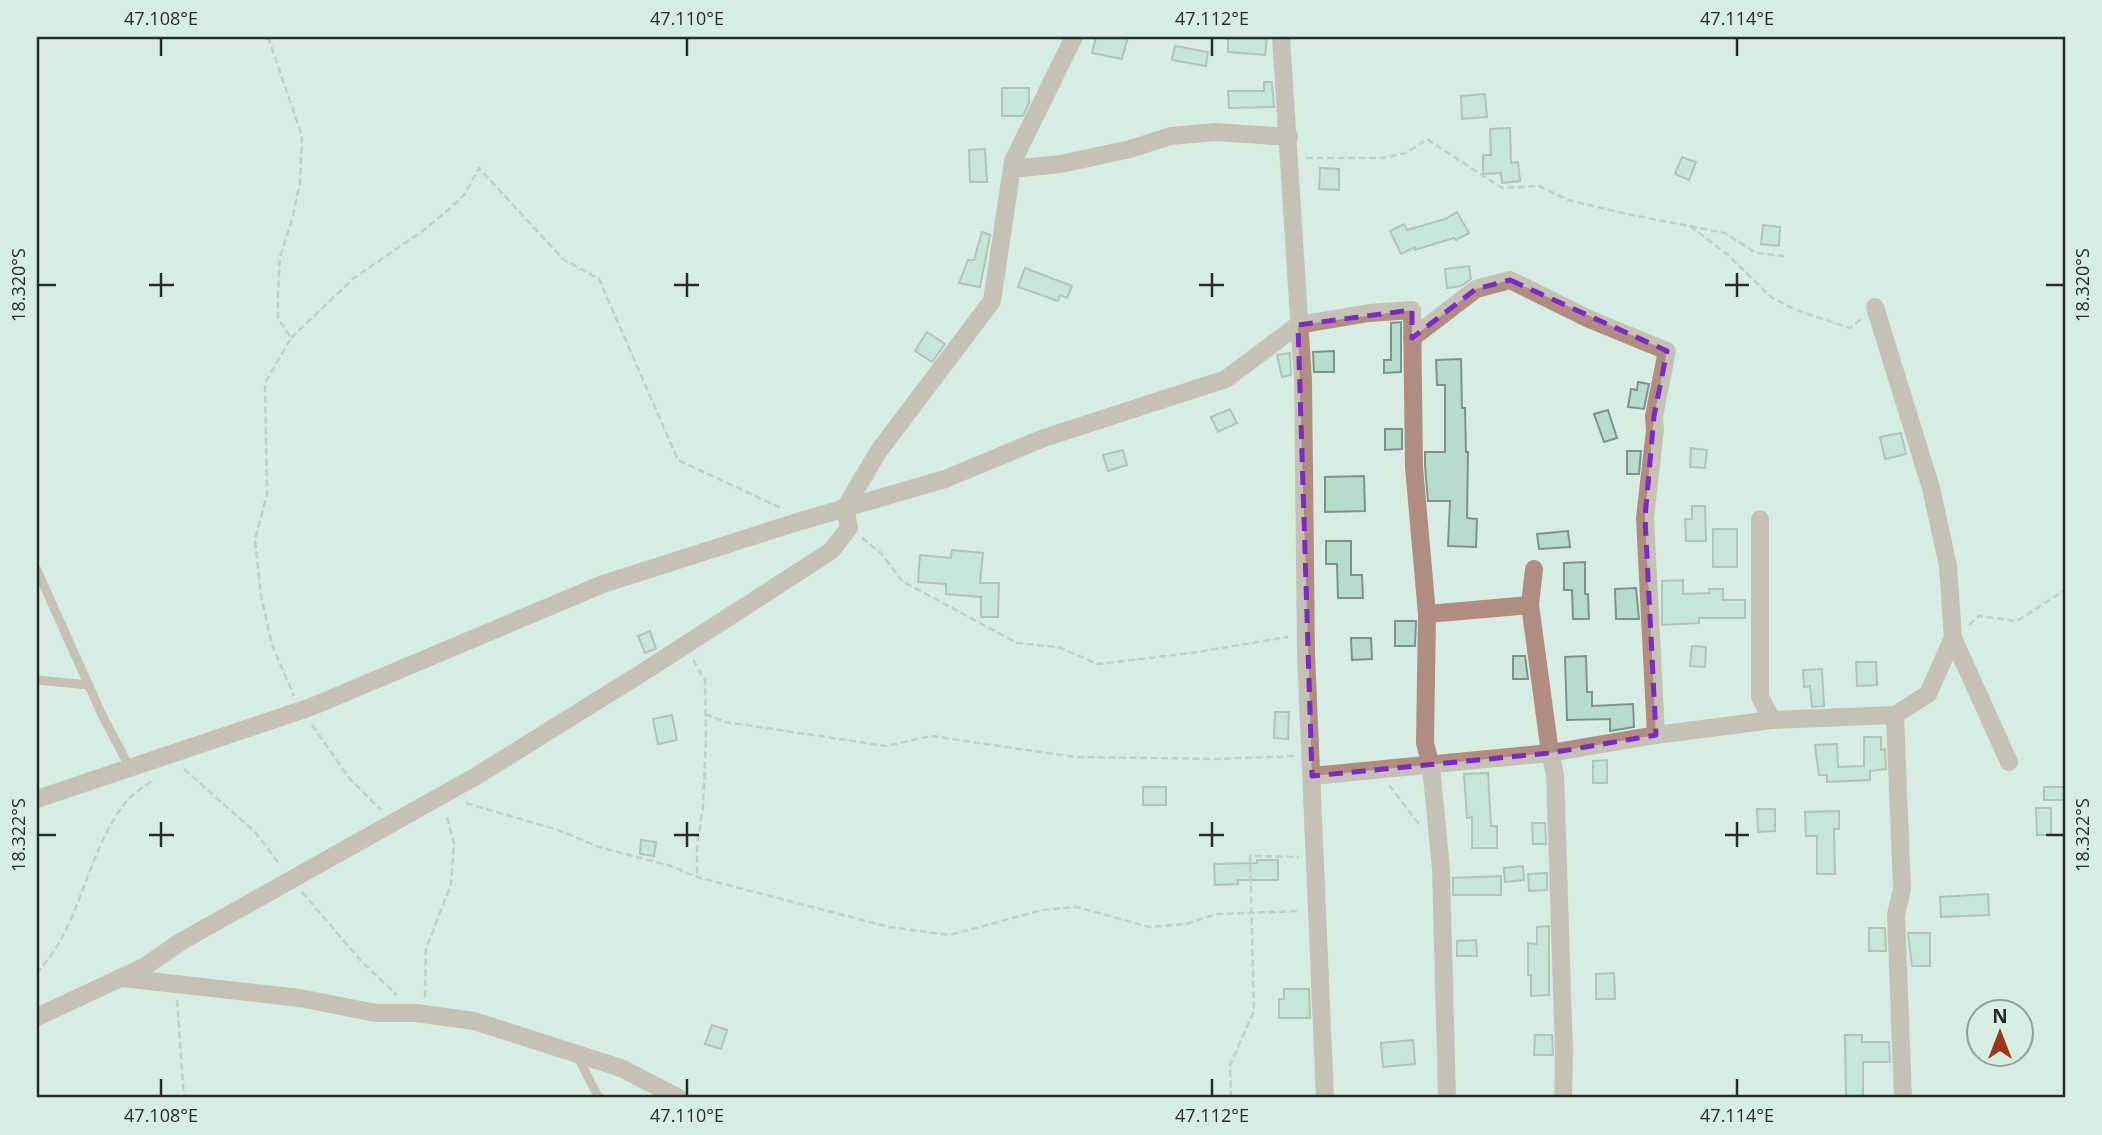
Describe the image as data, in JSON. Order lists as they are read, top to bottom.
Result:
{
  "north": "top",
  "coordinates": [
    "47.108°E",
    "47.110°E",
    "47.112°E",
    "47.114°E",
    "18.320°S",
    "18.322°S"
  ]
}
